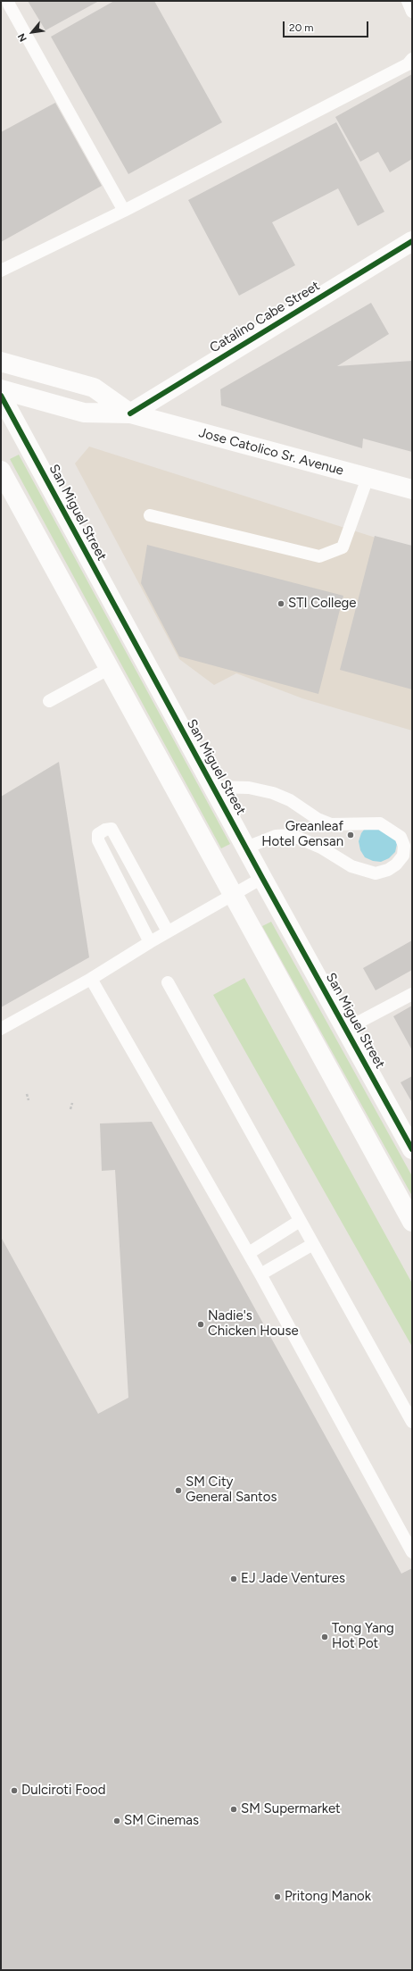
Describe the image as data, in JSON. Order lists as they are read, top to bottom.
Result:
{
  "streets": {
    "street": ["Catalino Cabe Street", "Jose Catolico Sr. Avenue", "San Miguel Street"]
  },
  "crossings": [
    ["Catalino Cabe Street", "Jose Catolico Sr. Avenue"]
  ],
  "places": [
    "STI College",
    "Greanleaf Hotel Gensan",
    "Nadie's Chicken House",
    "SM City General Santos",
    "EJ Jade Ventures",
    "Tong Yang Hot Pot",
    "Dulciroti Food",
    "SM Supermarket",
    "SM Cinemas",
    "Pritong Manok"
  ],
  "scale_bar": "20 m",
  "north": "bottom left"
}
